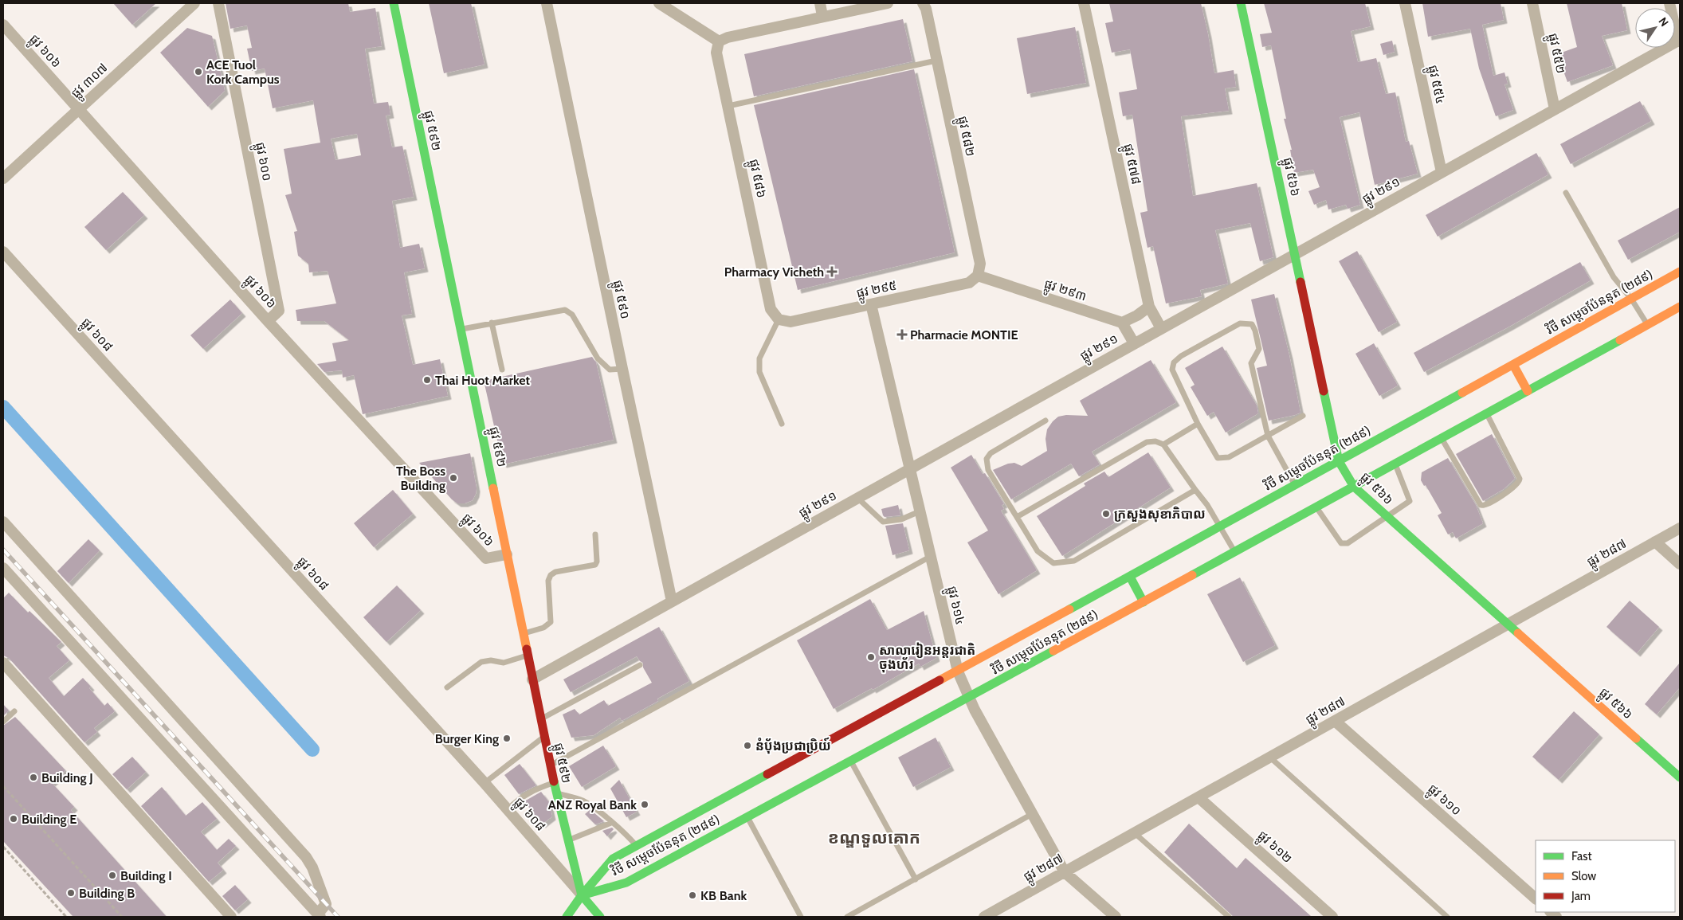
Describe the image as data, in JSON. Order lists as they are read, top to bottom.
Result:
{
  "streets": {
    "main road": [
      "ផ្លូវ ៥៩២",
      "ផ្លូវ ៥៦៦",
      "វិថី សម្តេចប៉ែននុត (២៨៩)",
      "ផ្លូវ ៦០៨"
    ],
    "street": [
      "ផ្លូវ ៦០៦",
      "ផ្លូវ ៥៥២",
      "ផ្លូវ ៣០៧",
      "ផ្លូវ ៥៥៤",
      "ផ្លូវ ៥៨២",
      "ផ្លូវ ៦០០",
      "ផ្លូវ ៥៧៨",
      "ផ្លូវ ៥៨៦",
      "ផ្លូវ ២៩១",
      "ផ្លូវ ២៩៥",
      "ផ្លូវ ២៩៣",
      "ផ្លូវ ៥៩០",
      "ផ្លូវ ២៨៧",
      "ផ្លូវ ៦១៤",
      "ផ្លូវ ៦១០",
      "ផ្លូវ ៦១២"
    ]
  },
  "crossings": [
    ["ផ្លូវ ៦០៦", "ផ្លូវ ៣០៧"],
    ["ផ្លូវ ៦០៦", "ផ្លូវ ៥៩២"],
    ["ផ្លូវ ៦០៦", "ផ្លូវ ៦០០"],
    ["ផ្លូវ ៥៥២", "ផ្លូវ ២៩១"],
    ["ផ្លូវ ៥៥៤", "ផ្លូវ ២៩១"],
    ["ផ្លូវ ៥៩២", "ផ្លូវ ២៩១"],
    ["ផ្លូវ ៥៩២", "វិថី សម្តេចប៉ែននុត (២៨៩)"],
    ["ផ្លូវ ៥៩២", "ផ្លូវ ៦០៨"],
    ["ផ្លូវ ៥៨២", "ផ្លូវ ២៩៥"],
    ["ផ្លូវ ៥៨២", "ផ្លូវ ២៩៣"],
    ["ផ្លូវ ៥៧៨", "ផ្លូវ ២៩១"],
    ["ផ្លូវ ៥៦៦", "ផ្លូវ ២៩១"],
    ["ផ្លូវ ៥៦៦", "វិថី សម្តេចប៉ែននុត (២៨៩)"],
    ["ផ្លូវ ៥៦៦", "ផ្លូវ ២៨៧"],
    ["ផ្លូវ ៥៨៦", "ផ្លូវ ២៩៥"],
    ["ផ្លូវ ២៩១", "ផ្លូវ ៥៩០"],
    ["ផ្លូវ ២៩១", "ផ្លូវ ៦១៤"],
    ["ផ្លូវ ២៩៥", "ផ្លូវ ២៩៣"],
    ["ផ្លូវ ២៩៥", "ផ្លូវ ៦១៤"],
    ["វិថី សម្តេចប៉ែននុត (២៨៩)", "ផ្លូវ ៦០៨"],
    ["វិថី សម្តេចប៉ែននុត (២៨៩)", "ផ្លូវ ៦១៤"],
    ["ផ្លូវ ២៨៧", "ផ្លូវ ៦១៤"],
    ["ផ្លូវ ២៨៧", "ផ្លូវ ៦១០"],
    ["ផ្លូវ ២៨៧", "ផ្លូវ ៦១២"]
  ],
  "districts": ["ខណ្ឌទួលគោក"],
  "places": {
    "other": [
      "ACE Tuol Kork Campus",
      "Thai Huot Market",
      "The Boss Building",
      "ក្រសួងសុខាភិបាល",
      "សាលារៀនអន្តរជាតិ ចុងហ័រ",
      "Burger King",
      "នំបុ័ងប្រជាប្រិយ៍",
      "Building J",
      "ANZ Royal Bank",
      "Building E",
      "Building I",
      "Building B",
      "KB Bank"
    ],
    "health": ["Pharmacy Vicheth", "Pharmacie MONTIE"]
  },
  "legend": ["Fast", "Slow", "Jam"],
  "north": "top right"
}
